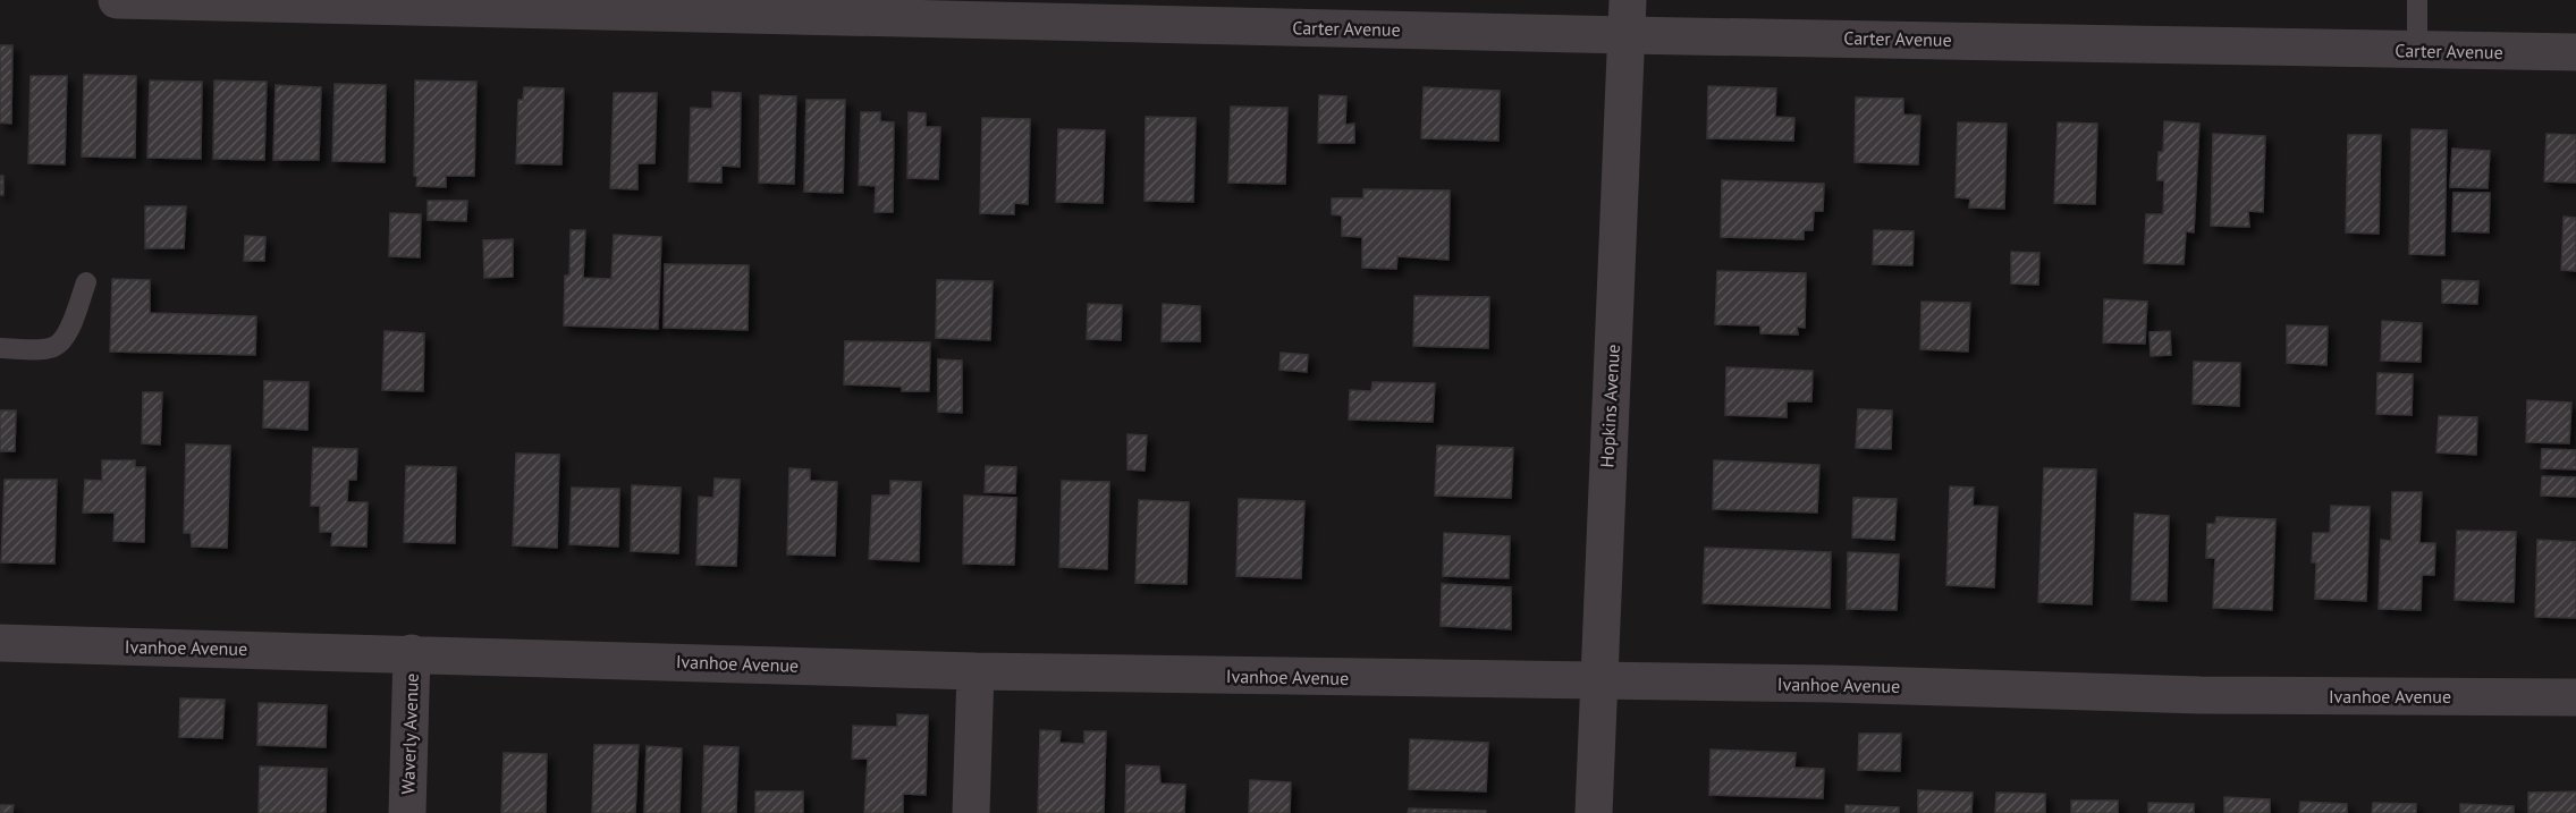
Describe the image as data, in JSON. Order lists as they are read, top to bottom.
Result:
{
  "streets": {
    "street": [
      "Carter Avenue",
      "Hopkins Avenue",
      "Ivanhoe Avenue",
      "Waverly Avenue"
    ]
  },
  "crossings": [
    ["Carter Avenue", "Hopkins Avenue"],
    ["Hopkins Avenue", "Ivanhoe Avenue"],
    ["Ivanhoe Avenue", "Waverly Avenue"]
  ]
}
